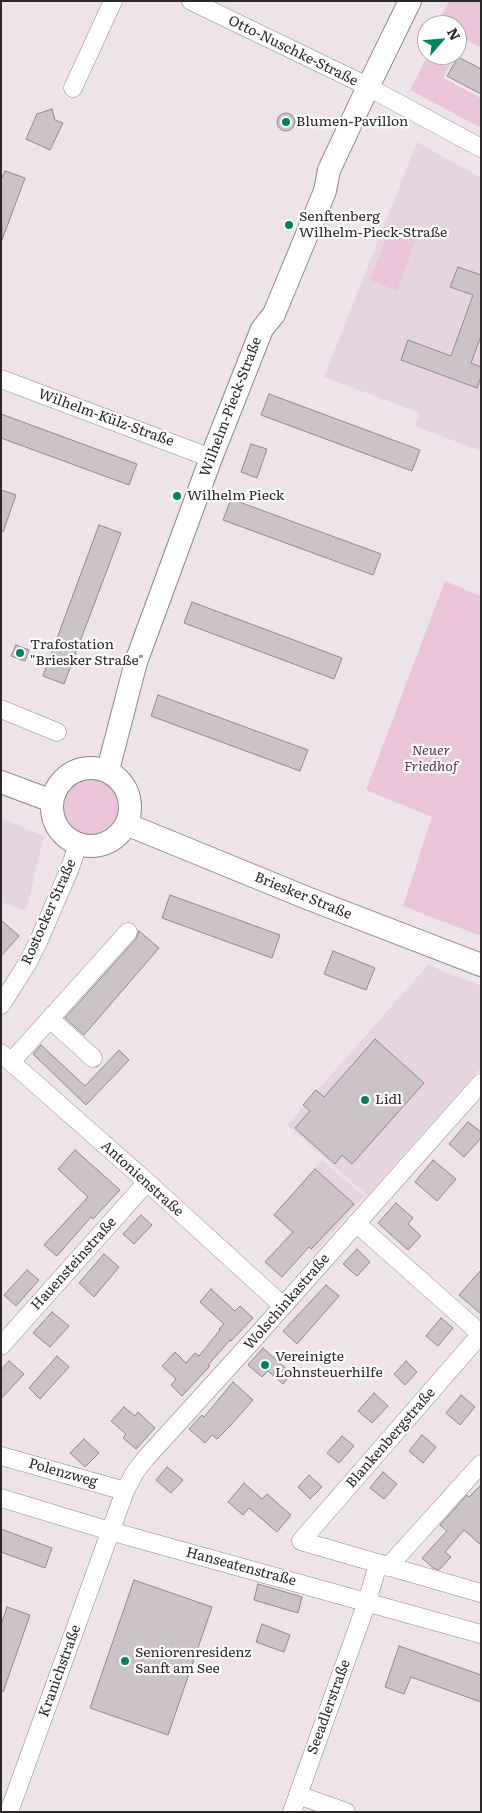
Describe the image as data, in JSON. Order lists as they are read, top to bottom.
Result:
{
  "streets": {
    "main road": ["Wilhelm-Pieck-Straße", "Briesker Straße"],
    "street": [
      "Otto-Nuschke-Straße",
      "Wilhelm-Külz-Straße",
      "Rostocker Straße",
      "Antonienstraße",
      "Hauensteinstraße",
      "Wolschinkastraße",
      "Blankenbergstraße",
      "Polenzweg",
      "Hanseatenstraße",
      "Kranichstraße",
      "Seeadlerstraße"
    ]
  },
  "crossings": [
    ["Otto-Nuschke-Straße", "Wilhelm-Pieck-Straße"],
    ["Wilhelm-Pieck-Straße", "Wilhelm-Külz-Straße"],
    ["Wilhelm-Pieck-Straße", "Briesker Straße"],
    ["Wilhelm-Pieck-Straße", "Rostocker Straße"],
    ["Briesker Straße", "Rostocker Straße"],
    ["Antonienstraße", "Hauensteinstraße"],
    ["Antonienstraße", "Wolschinkastraße"],
    ["Wolschinkastraße", "Polenzweg"],
    ["Wolschinkastraße", "Hanseatenstraße"],
    ["Wolschinkastraße", "Kranichstraße"],
    ["Hanseatenstraße", "Kranichstraße"],
    ["Hanseatenstraße", "Seeadlerstraße"]
  ],
  "parks": ["Neuer Friedhof"],
  "places": [
    "Blumen-Pavillon",
    "Senftenberg Wilhelm-Pieck-Straße",
    "Wilhelm Pieck",
    "Trafostation \"Briesker Straße\"",
    "Lidl",
    "Vereinigte Lohnsteuerhilfe",
    "Seniorenresidenz Sanft am See"
  ],
  "north": "top right"
}
